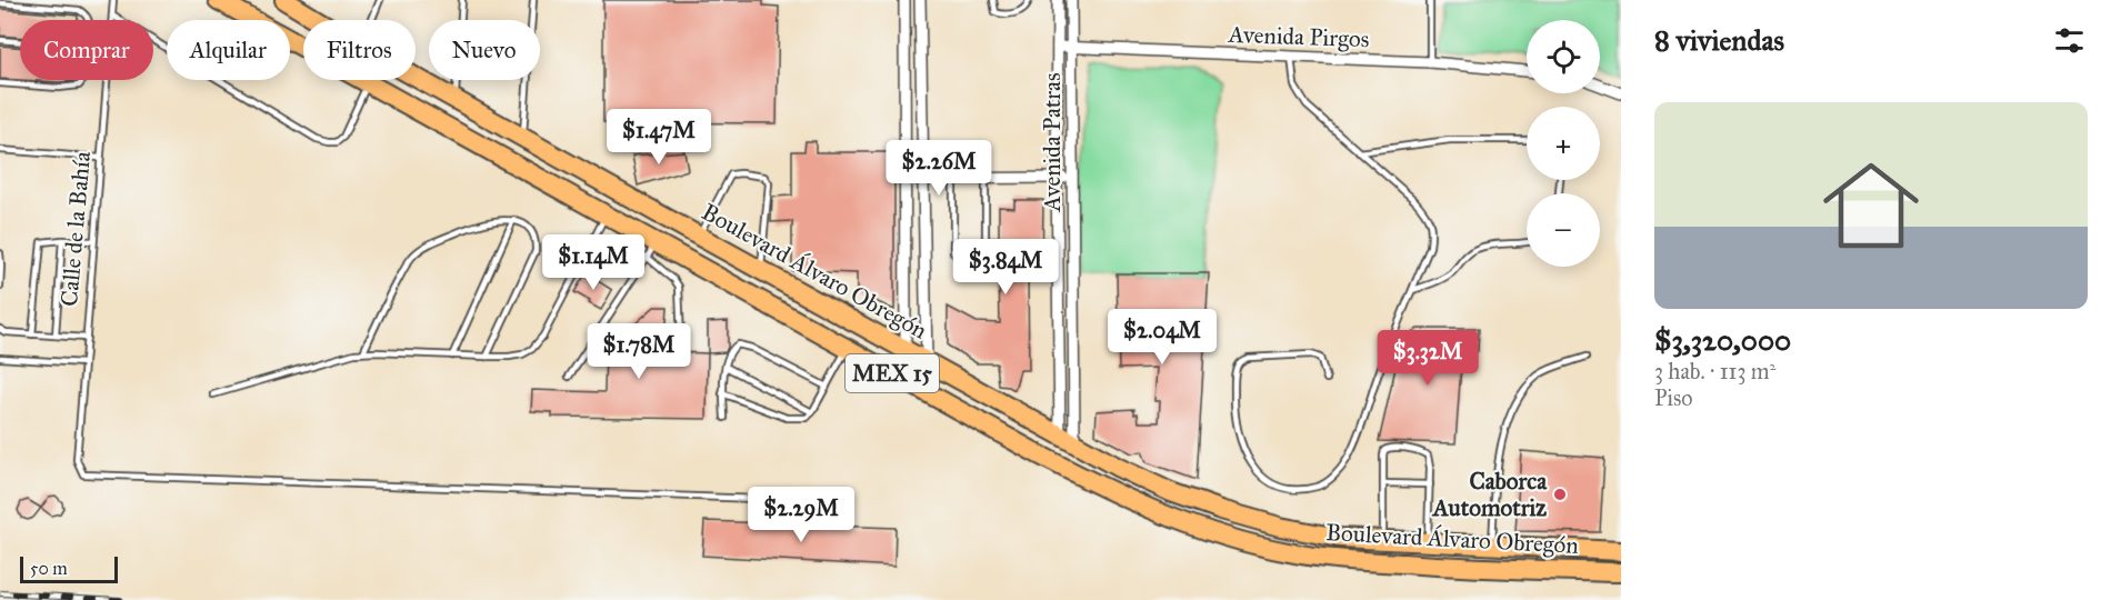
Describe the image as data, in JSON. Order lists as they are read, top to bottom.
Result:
{
  "streets": {
    "highway": ["Boulevard Álvaro Obregón", "MEX 15"],
    "street": ["Avenida Pirgos", "Avenida Patras"],
    "lane": ["Calle de la Bahía"]
  },
  "crossings": [
    ["Avenida Pirgos", "Avenida Patras"],
    ["Avenida Patras", "Boulevard Álvaro Obregón"]
  ],
  "places": ["Caborca Automotriz"],
  "scale_bar": "50 m",
  "page": {
    "heading": "8 viviendas",
    "map_buttons": ["+", "−"],
    "chip": [
      "Comprar",
      "Alquilar",
      "Filtros",
      "Nuevo"
    ],
    "list": [
      {
        "name": "$3,320,000",
        "note": "3 hab. · 113 m² · Piso"
      }
    ],
    "price": [
      "$1.47M",
      "$2.26M",
      "$1.14M",
      "$3.84M",
      "$2.04M",
      "$1.78M",
      "$3.32M",
      "$2.29M"
    ],
    "scale": "50 m"
  }
}
